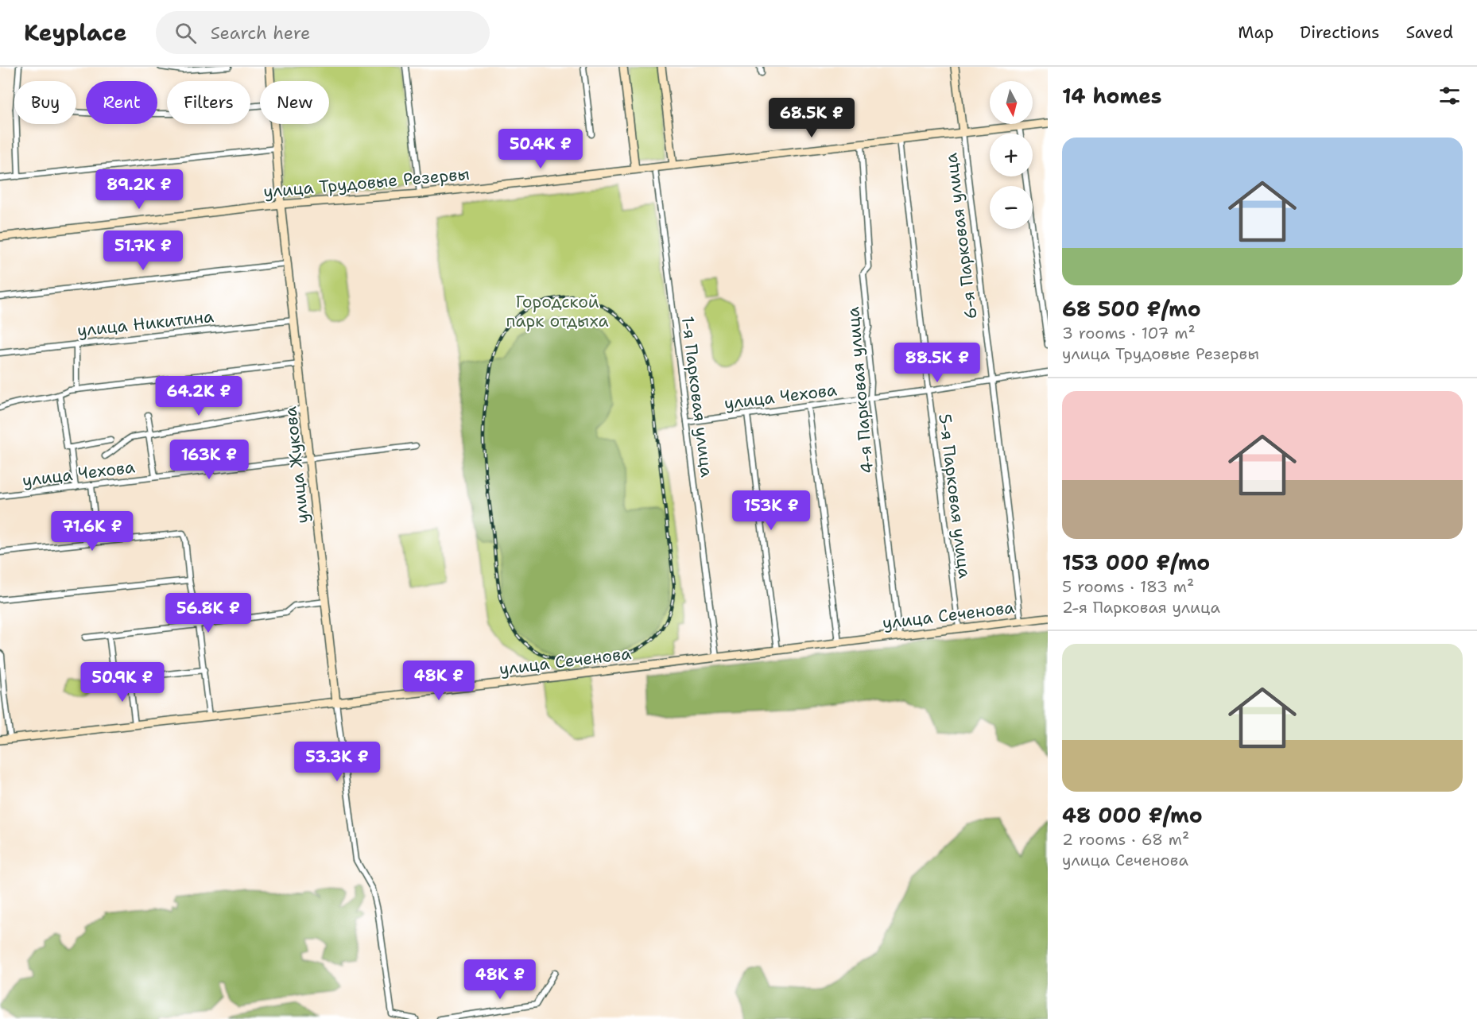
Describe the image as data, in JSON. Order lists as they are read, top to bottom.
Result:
{
  "streets": {
    "main road": ["улица Трудовые Резервы", "улица Жукова", "улица Сеченова"],
    "street": [
      "6-я Парковая улица",
      "улица Никитина",
      "4-я Парковая улица",
      "1-я Парковая улица",
      "улица Чехова",
      "5-я Парковая улица"
    ]
  },
  "crossings": [
    ["улица Трудовые Резервы", "6-я Парковая улица"],
    ["улица Трудовые Резервы", "4-я Парковая улица"],
    ["улица Трудовые Резервы", "1-я Парковая улица"],
    ["улица Трудовые Резервы", "улица Жукова"],
    ["улица Трудовые Резервы", "5-я Парковая улица"],
    ["6-я Парковая улица", "улица Чехова"],
    ["6-я Парковая улица", "улица Сеченова"],
    ["улица Никитина", "улица Жукова"],
    ["4-я Парковая улица", "улица Чехова"],
    ["4-я Парковая улица", "улица Сеченова"],
    ["1-я Парковая улица", "улица Чехова"],
    ["1-я Парковая улица", "улица Сеченова"],
    ["улица Чехова", "улица Жукова"],
    ["улица Чехова", "5-я Парковая улица"],
    ["улица Жукова", "улица Сеченова"],
    ["5-я Парковая улица", "улица Сеченова"]
  ],
  "parks": ["Городской парк отдыха"],
  "north": "bottom",
  "page": {
    "header": "Keyplace",
    "search": "Search here",
    "nav": ["Map", "Directions", "Saved"],
    "heading": "14 homes",
    "map_buttons": ["+", "−"],
    "chip": [
      "Buy",
      "Rent",
      "Filters",
      "New"
    ],
    "price": [
      "68.5K ₽",
      "50.4K ₽",
      "89.2K ₽",
      "51.7K ₽",
      "88.5K ₽",
      "64.2K ₽",
      "163K ₽",
      "153K ₽",
      "71.6K ₽",
      "56.8K ₽",
      "48K ₽",
      "50.9K ₽",
      "53.3K ₽",
      "48K ₽"
    ],
    "list": [
      {
        "name": "68 500 ₽/mo",
        "note": "3 rooms · 107 m² · улица Трудовые Резервы"
      },
      {
        "name": "153 000 ₽/mo",
        "note": "5 rooms · 183 m² · 2-я Парковая улица"
      },
      {
        "name": "48 000 ₽/mo",
        "note": "2 rooms · 68 m² · улица Сеченова"
      }
    ]
  }
}
